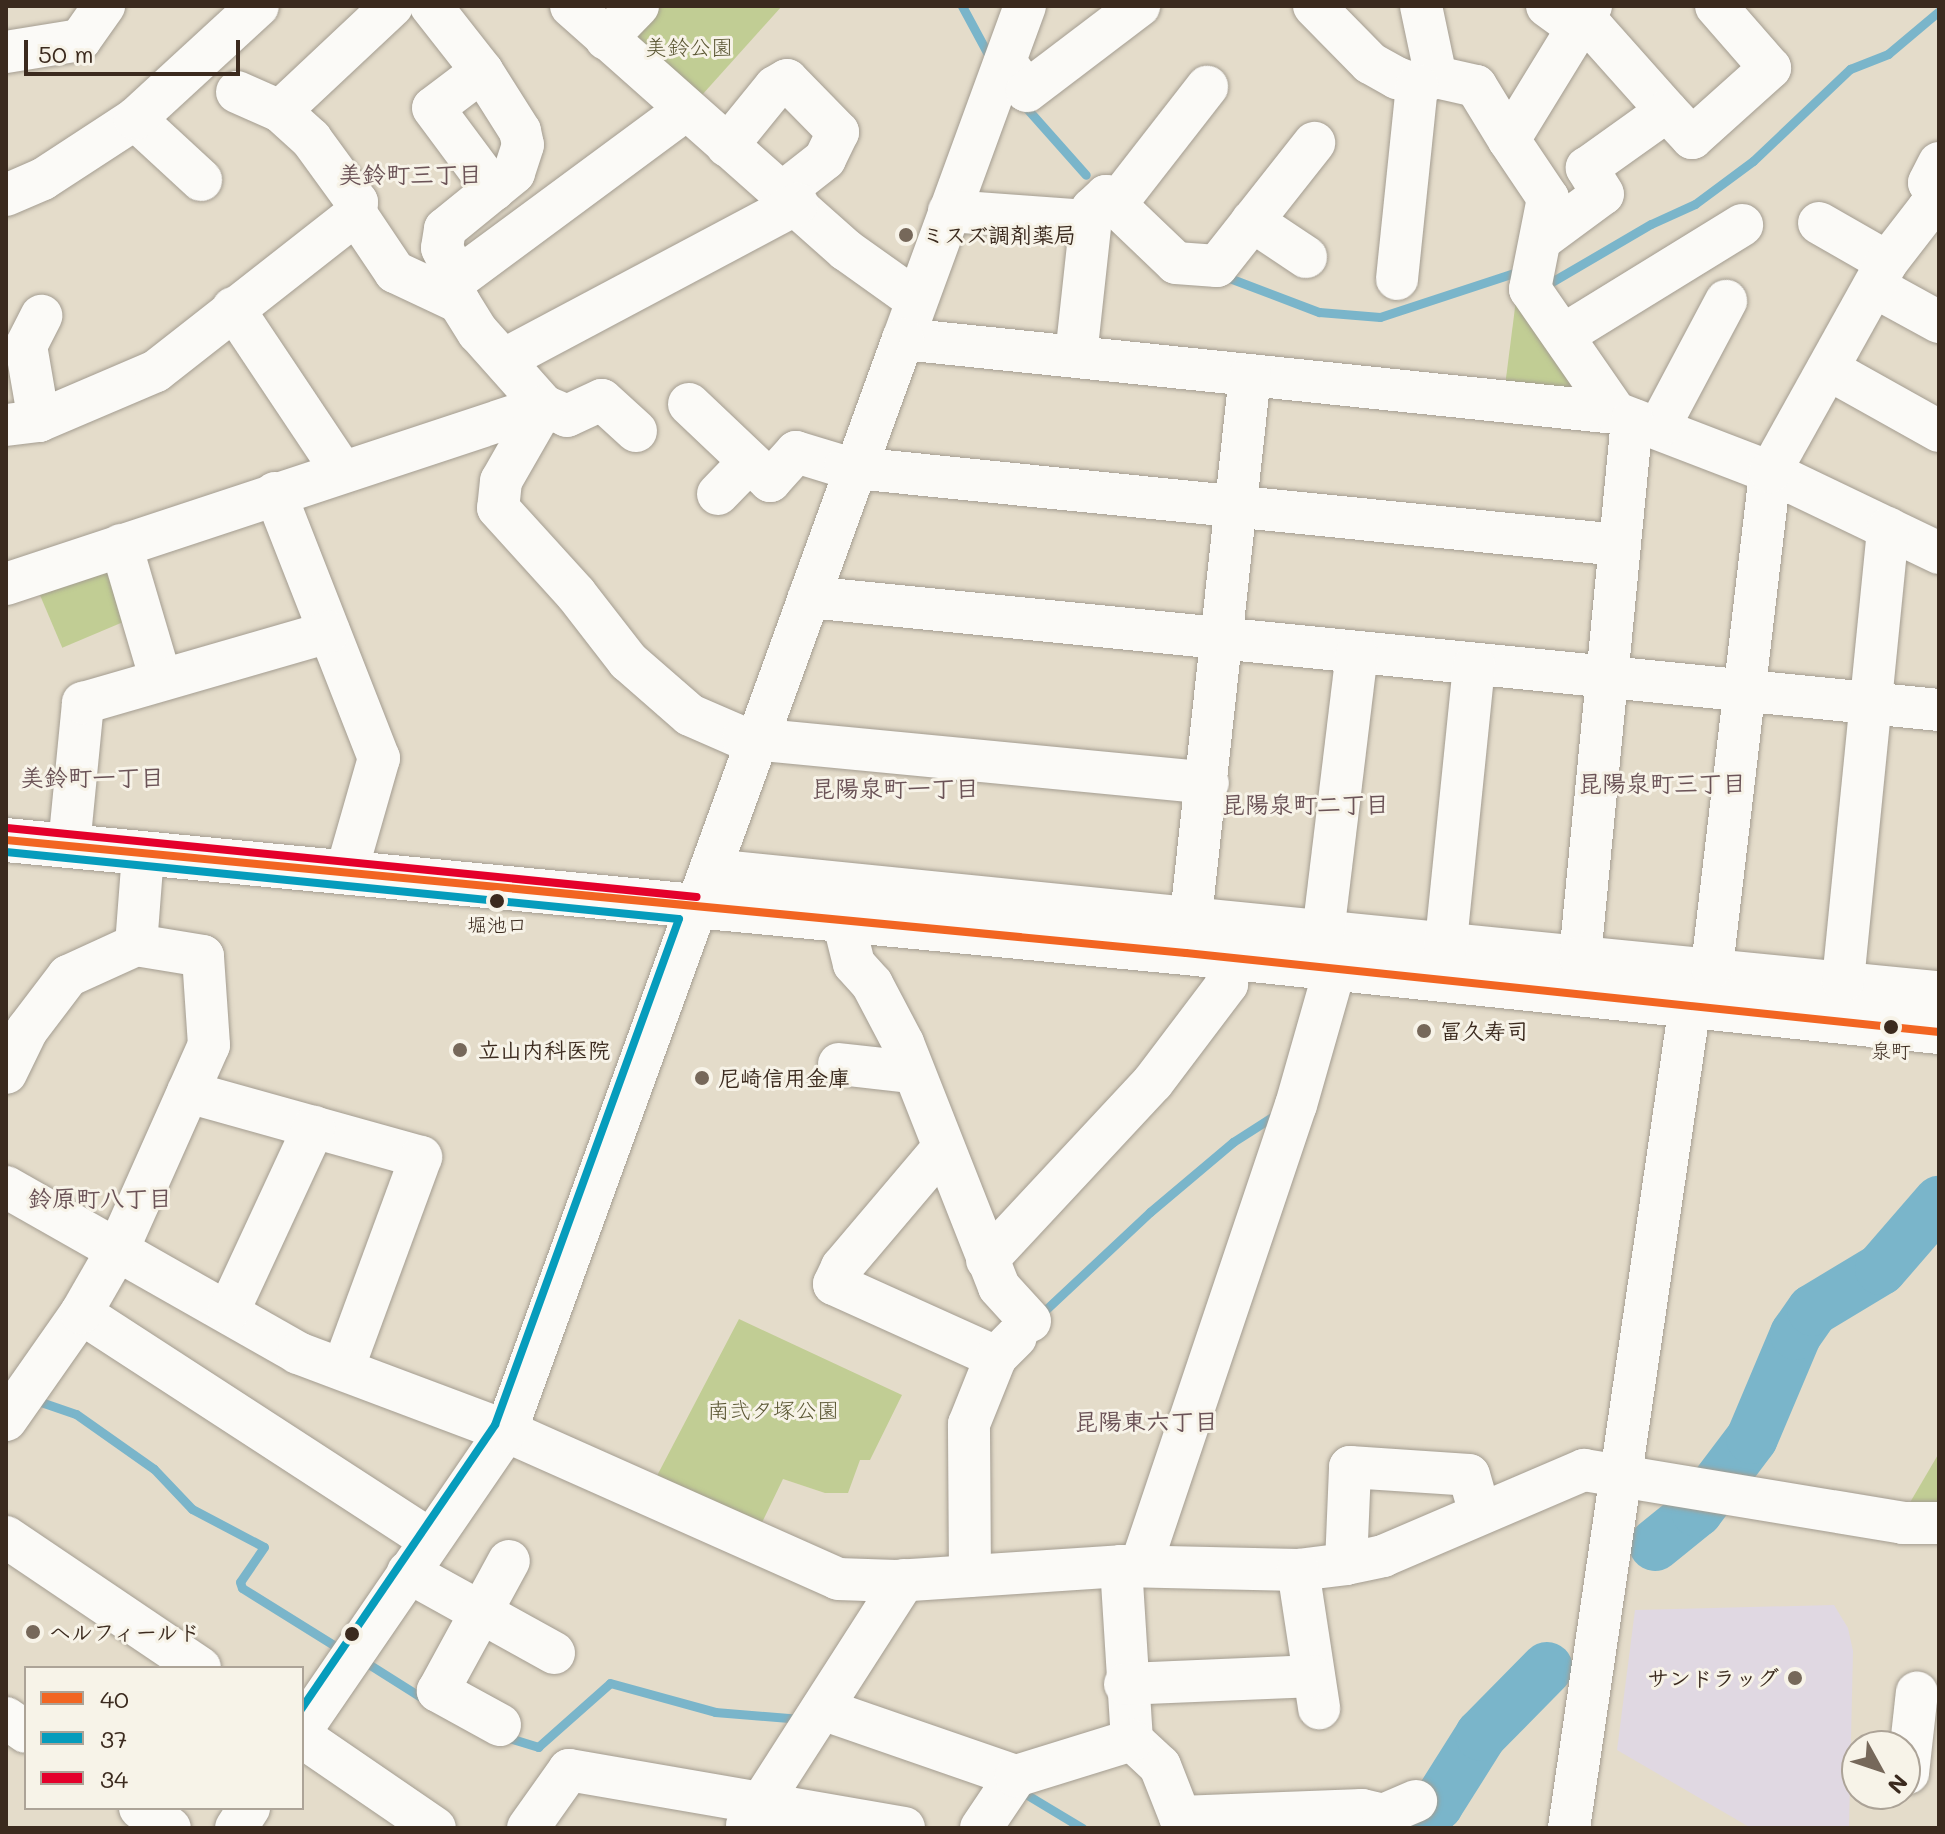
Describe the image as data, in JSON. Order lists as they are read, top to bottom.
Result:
{
  "districts": [
    "美鈴町三丁目",
    "美鈴町一丁目",
    "昆陽泉町三丁目",
    "昆陽泉町一丁目",
    "昆陽泉町二丁目",
    "鈴原町八丁目",
    "昆陽東六丁目"
  ],
  "parks": ["美鈴公園", "南弐タ塚公園"],
  "places": [
    "ミスズ調剤薬局",
    "堀池口",
    "泉町",
    "冨久寿司",
    "立山内科医院",
    "尼崎信用金庫",
    "ヘルフィールド",
    "サンドラッグ"
  ],
  "lines": ["transit line 34", "transit line 40", "transit line 37"],
  "legend": ["40", "37", "34"],
  "scale_bar": "50 m",
  "north": "bottom right"
}
